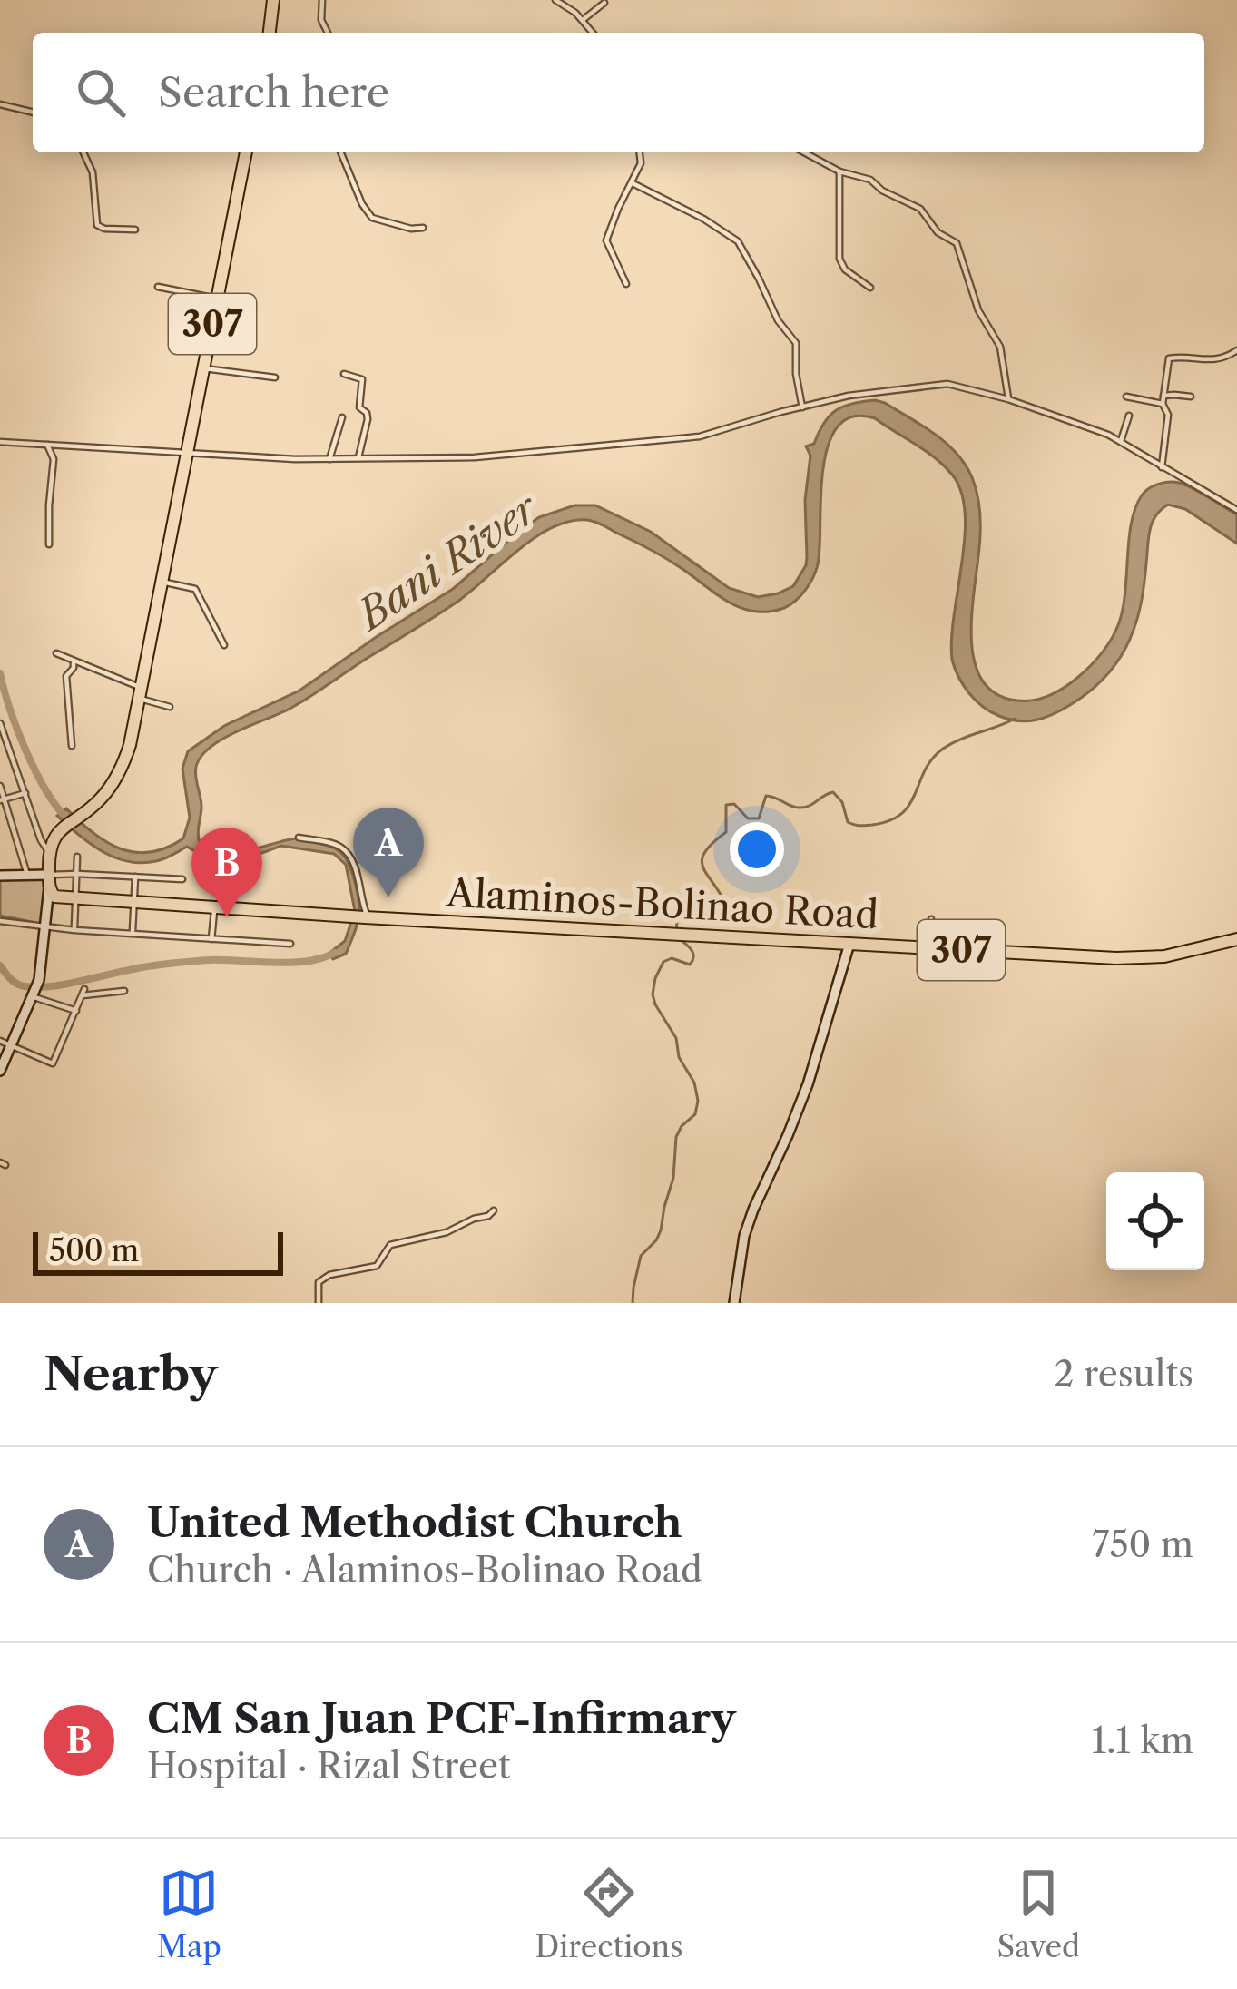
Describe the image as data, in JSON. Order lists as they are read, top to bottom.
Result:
{
  "streets": {
    "main road": ["307", "Alaminos-Bolinao Road"]
  },
  "crossings": [
    ["307", "Alaminos-Bolinao Road"]
  ],
  "water": ["Bani River"],
  "scale_bar": "500 m",
  "page": {
    "search": "Search here",
    "pins": ["A", "B"],
    "scale": "500 m",
    "heading": ["Nearby", "2 results"],
    "list": [
      {
        "mark": "A",
        "name": "United Methodist Church",
        "note": "Church · Alaminos-Bolinao Road",
        "value": "750 m"
      },
      {
        "mark": "B",
        "name": "CM San Juan PCF-Infirmary",
        "note": "Hospital · Rizal Street",
        "value": "1.1 km"
      }
    ],
    "nav": ["Map", "Directions", "Saved"]
  }
}
